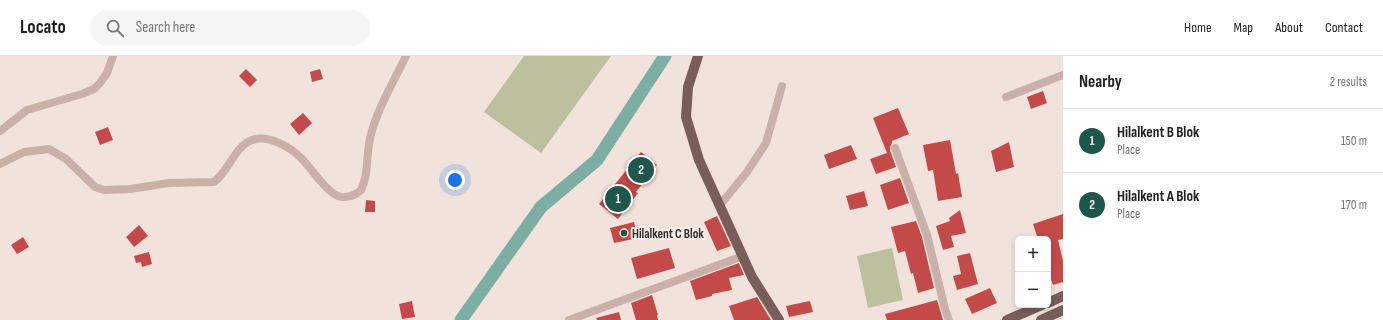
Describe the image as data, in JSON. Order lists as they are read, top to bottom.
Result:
{
  "places": ["Hilalkent C Blok"],
  "page": {
    "header": "Locato",
    "search": "Search here",
    "nav": [
      "Home",
      "Map",
      "About",
      "Contact"
    ],
    "heading": ["Nearby", "2 results"],
    "list": [
      {
        "mark": "1",
        "name": "Hilalkent B Blok",
        "note": "Place",
        "value": "150 m"
      },
      {
        "mark": "2",
        "name": "Hilalkent A Blok",
        "note": "Place",
        "value": "170 m"
      }
    ],
    "pins": ["2", "1"],
    "map_buttons": ["+", "−"]
  }
}
